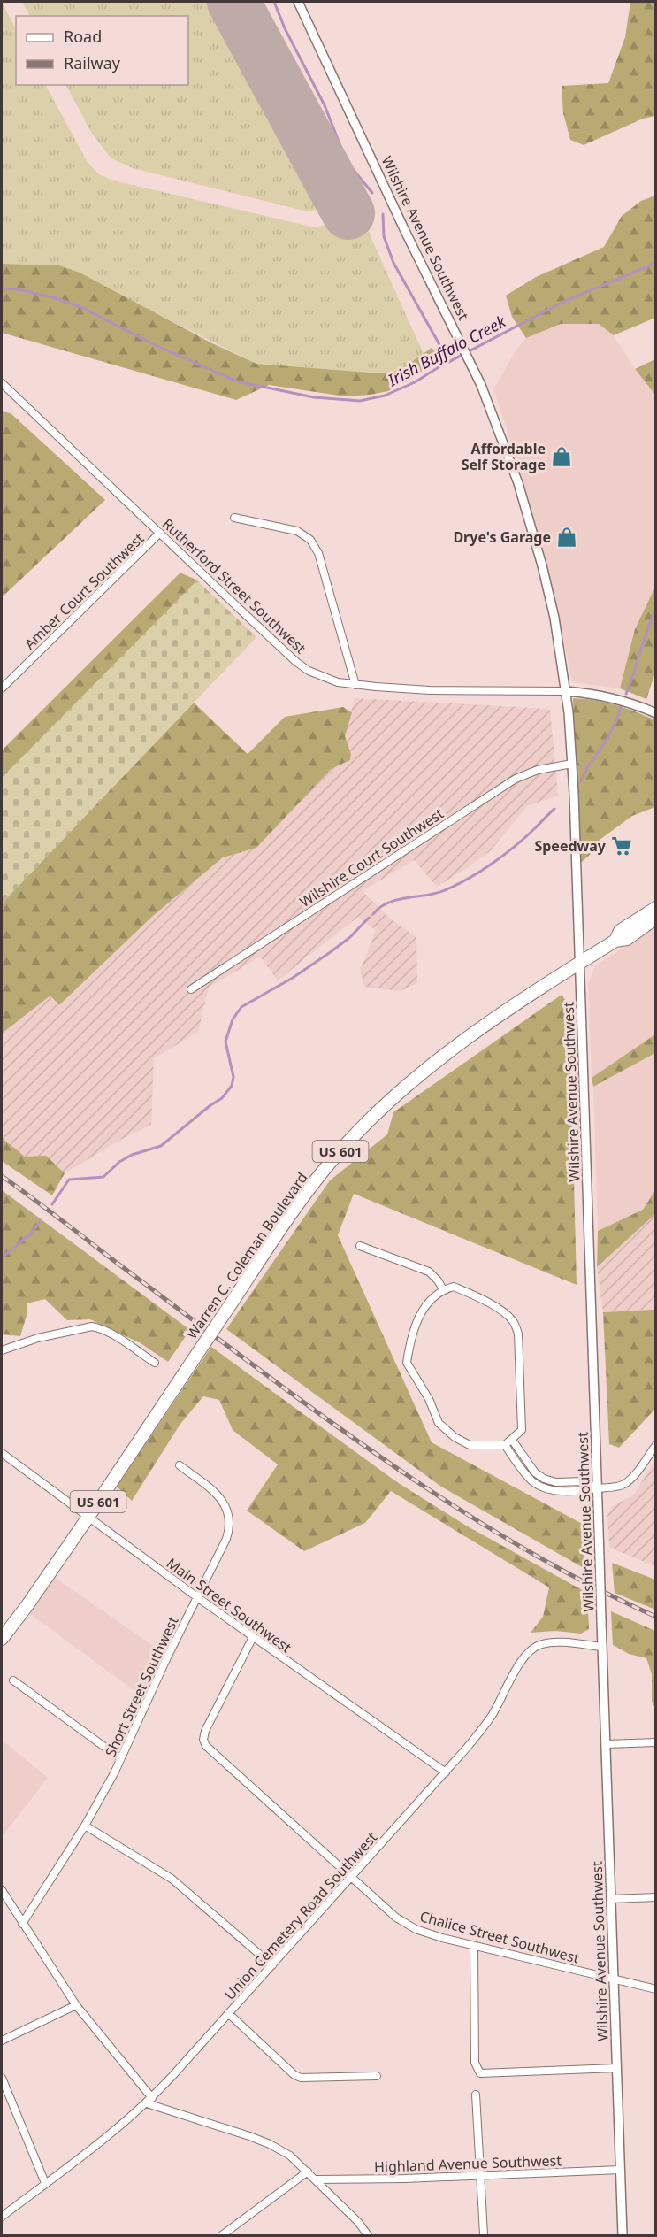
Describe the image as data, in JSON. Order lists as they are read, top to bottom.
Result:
{
  "streets": {
    "highway": ["US 601", "Warren C. Coleman Boulevard"],
    "street": [
      "Wilshire Avenue Southwest",
      "Rutherford Street Southwest",
      "Amber Court Southwest",
      "Wilshire Court Southwest",
      "Main Street Southwest",
      "Short Street Southwest",
      "Union Cemetery Road Southwest",
      "Chalice Street Southwest",
      "Highland Avenue Southwest"
    ]
  },
  "crossings": [
    ["Wilshire Avenue Southwest", "Rutherford Street Southwest"],
    ["Wilshire Avenue Southwest", "Wilshire Court Southwest"],
    ["Wilshire Avenue Southwest", "Warren C. Coleman Boulevard"],
    ["Wilshire Avenue Southwest", "Union Cemetery Road Southwest"],
    ["Wilshire Avenue Southwest", "Chalice Street Southwest"],
    ["Wilshire Avenue Southwest", "Highland Avenue Southwest"],
    ["Rutherford Street Southwest", "Amber Court Southwest"],
    ["Warren C. Coleman Boulevard", "Main Street Southwest"],
    ["Main Street Southwest", "Short Street Southwest"],
    ["Main Street Southwest", "Union Cemetery Road Southwest"],
    ["Main Street Southwest", "Chalice Street Southwest"],
    ["Union Cemetery Road Southwest", "Chalice Street Southwest"]
  ],
  "water": ["Irish Buffalo Creek"],
  "places": {
    "shop": ["Affordable Self Storage", "Drye's Garage"],
    "supermarket": ["Speedway"]
  },
  "legend": ["Road", "Railway"]
}
